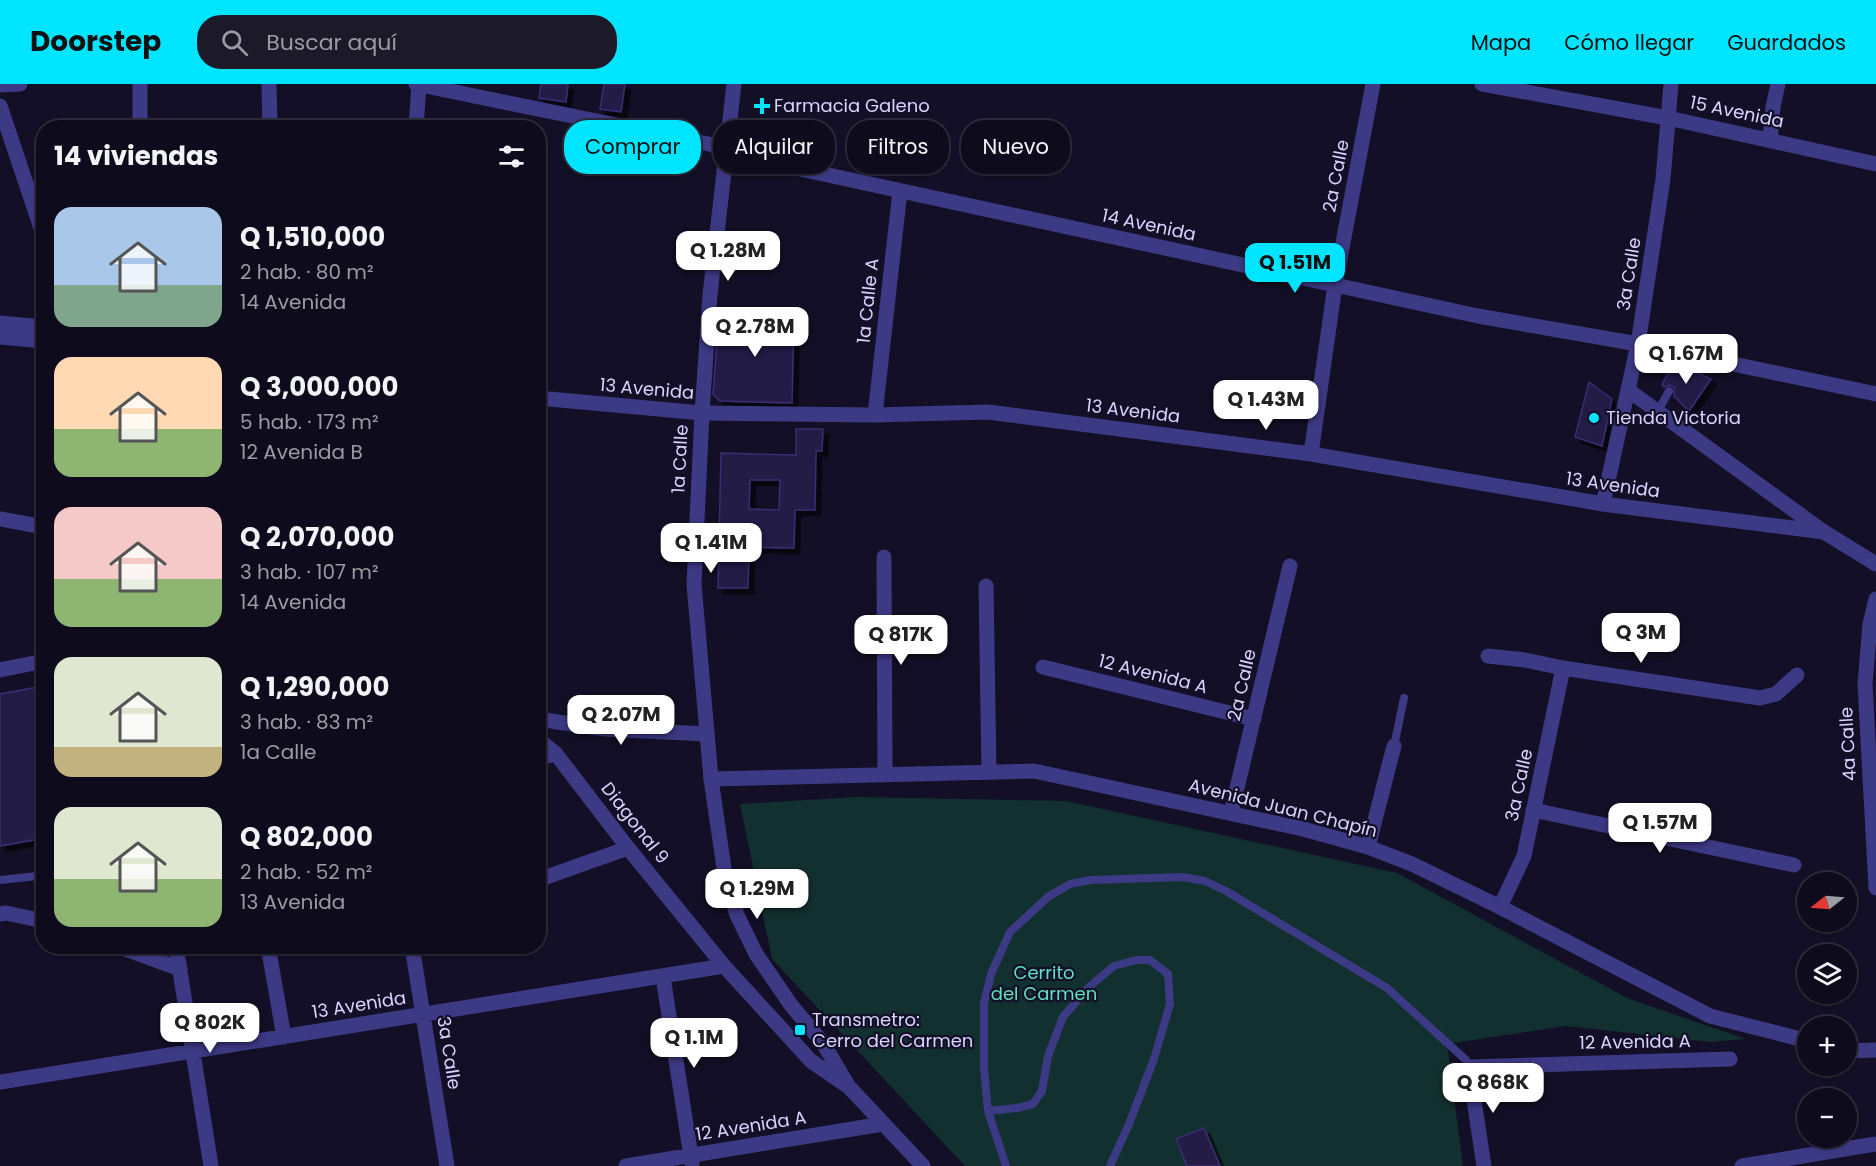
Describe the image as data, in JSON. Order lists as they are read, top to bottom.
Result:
{
  "streets": {
    "street": [
      "15 Avenida",
      "2a Calle",
      "14 Avenida",
      "3a Calle",
      "1a Calle A",
      "13 Avenida",
      "1a Calle",
      "12 Avenida A",
      "4a Calle",
      "Avenida Juan Chapín",
      "Diagonal 9"
    ]
  },
  "crossings": [
    ["15 Avenida", "3a Calle"],
    ["2a Calle", "14 Avenida"],
    ["2a Calle", "13 Avenida"],
    ["2a Calle", "12 Avenida A"],
    ["2a Calle", "Avenida Juan Chapín"],
    ["14 Avenida", "3a Calle"],
    ["14 Avenida", "1a Calle A"],
    ["3a Calle", "13 Avenida"],
    ["3a Calle", "Avenida Juan Chapín"],
    ["1a Calle A", "13 Avenida"],
    ["13 Avenida", "1a Calle"],
    ["13 Avenida", "Diagonal 9"],
    ["1a Calle", "Avenida Juan Chapín"],
    ["1a Calle", "Diagonal 9"],
    ["12 Avenida A", "Diagonal 9"]
  ],
  "parks": ["Cerrito del Carmen"],
  "places": {
    "health": ["Farmacia Galeno"],
    "other": ["Tienda Victoria"],
    "transit": ["Transmetro: Cerro del Carmen"]
  },
  "north": "left",
  "page": {
    "header": "Doorstep",
    "search": "Buscar aquí",
    "nav": ["Mapa", "Cómo llegar", "Guardados"],
    "chip": [
      "Comprar",
      "Alquilar",
      "Filtros",
      "Nuevo"
    ],
    "heading": "14 viviendas",
    "list": [
      {
        "name": "Q 1,510,000",
        "note": "2 hab. · 80 m² · 14 Avenida"
      },
      {
        "name": "Q 3,000,000",
        "note": "5 hab. · 173 m² · 12 Avenida B"
      },
      {
        "name": "Q 2,070,000",
        "note": "3 hab. · 107 m² · 14 Avenida"
      },
      {
        "name": "Q 1,290,000",
        "note": "3 hab. · 83 m² · 1a Calle"
      },
      {
        "name": "Q 802,000",
        "note": "2 hab. · 52 m² · 13 Avenida"
      }
    ],
    "price": [
      "Q 1.28M",
      "Q 1.51M",
      "Q 2.78M",
      "Q 1.67M",
      "Q 1.43M",
      "Q 1.41M",
      "Q 3M",
      "Q 817K",
      "Q 2.07M",
      "Q 1.57M",
      "Q 1.29M",
      "Q 802K",
      "Q 1.1M",
      "Q 868K"
    ],
    "map_buttons": ["+", "−"]
  }
}
